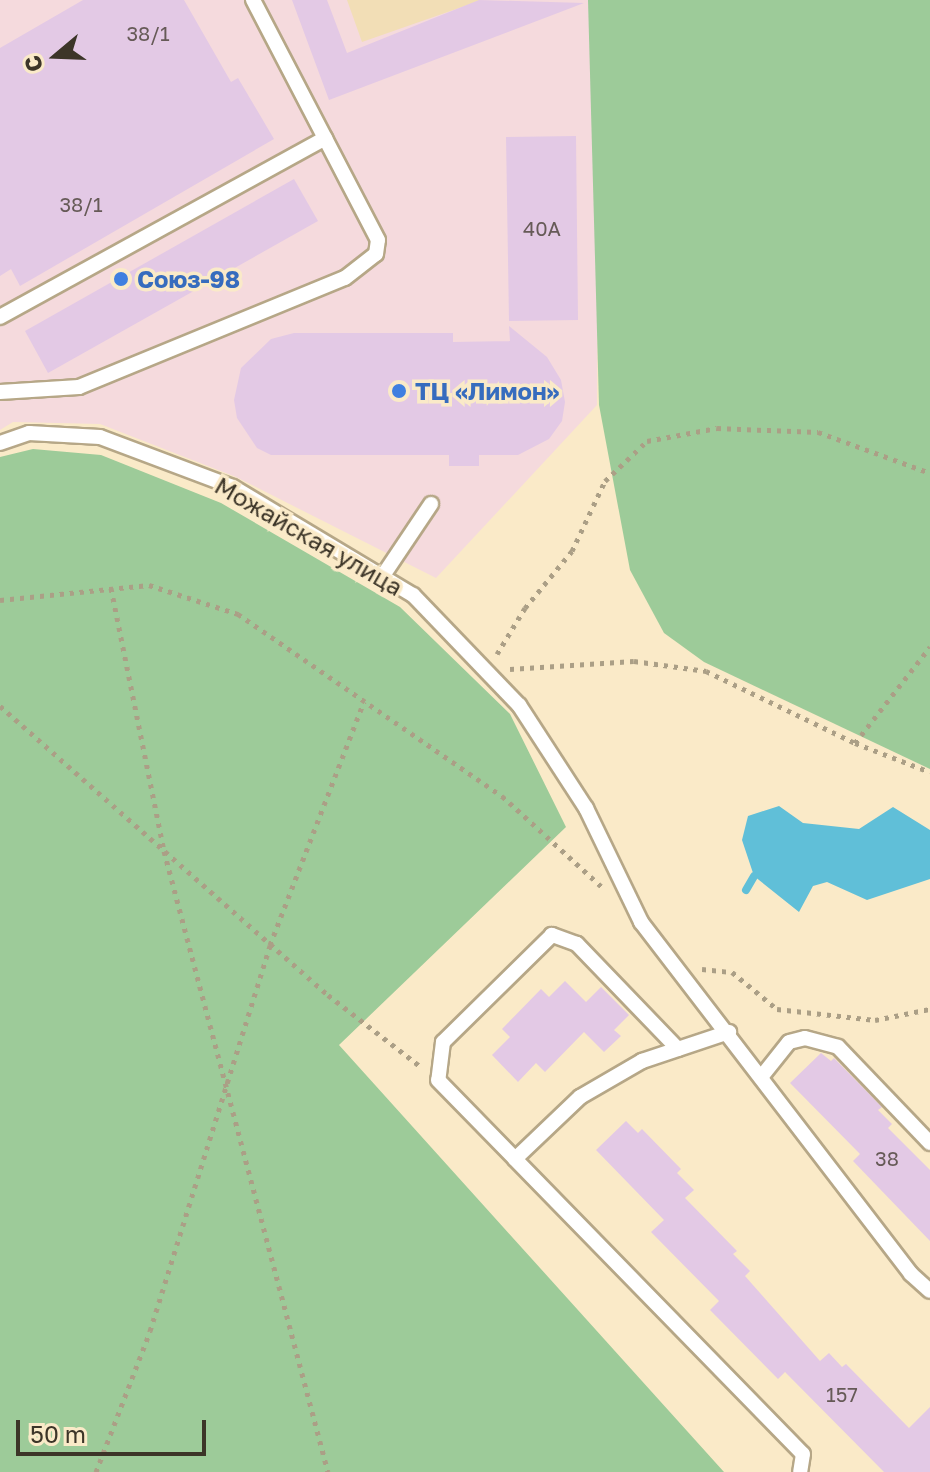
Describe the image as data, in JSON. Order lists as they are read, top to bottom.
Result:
{
  "streets": {
    "lane": ["Можайская улица"]
  },
  "places": ["Союз-98", "ТЦ «Лимон»"],
  "house_numbers": [
    "38/1",
    "38/1",
    "40А",
    "38",
    "157"
  ],
  "scale_bar": "50 m",
  "north": "left"
}
